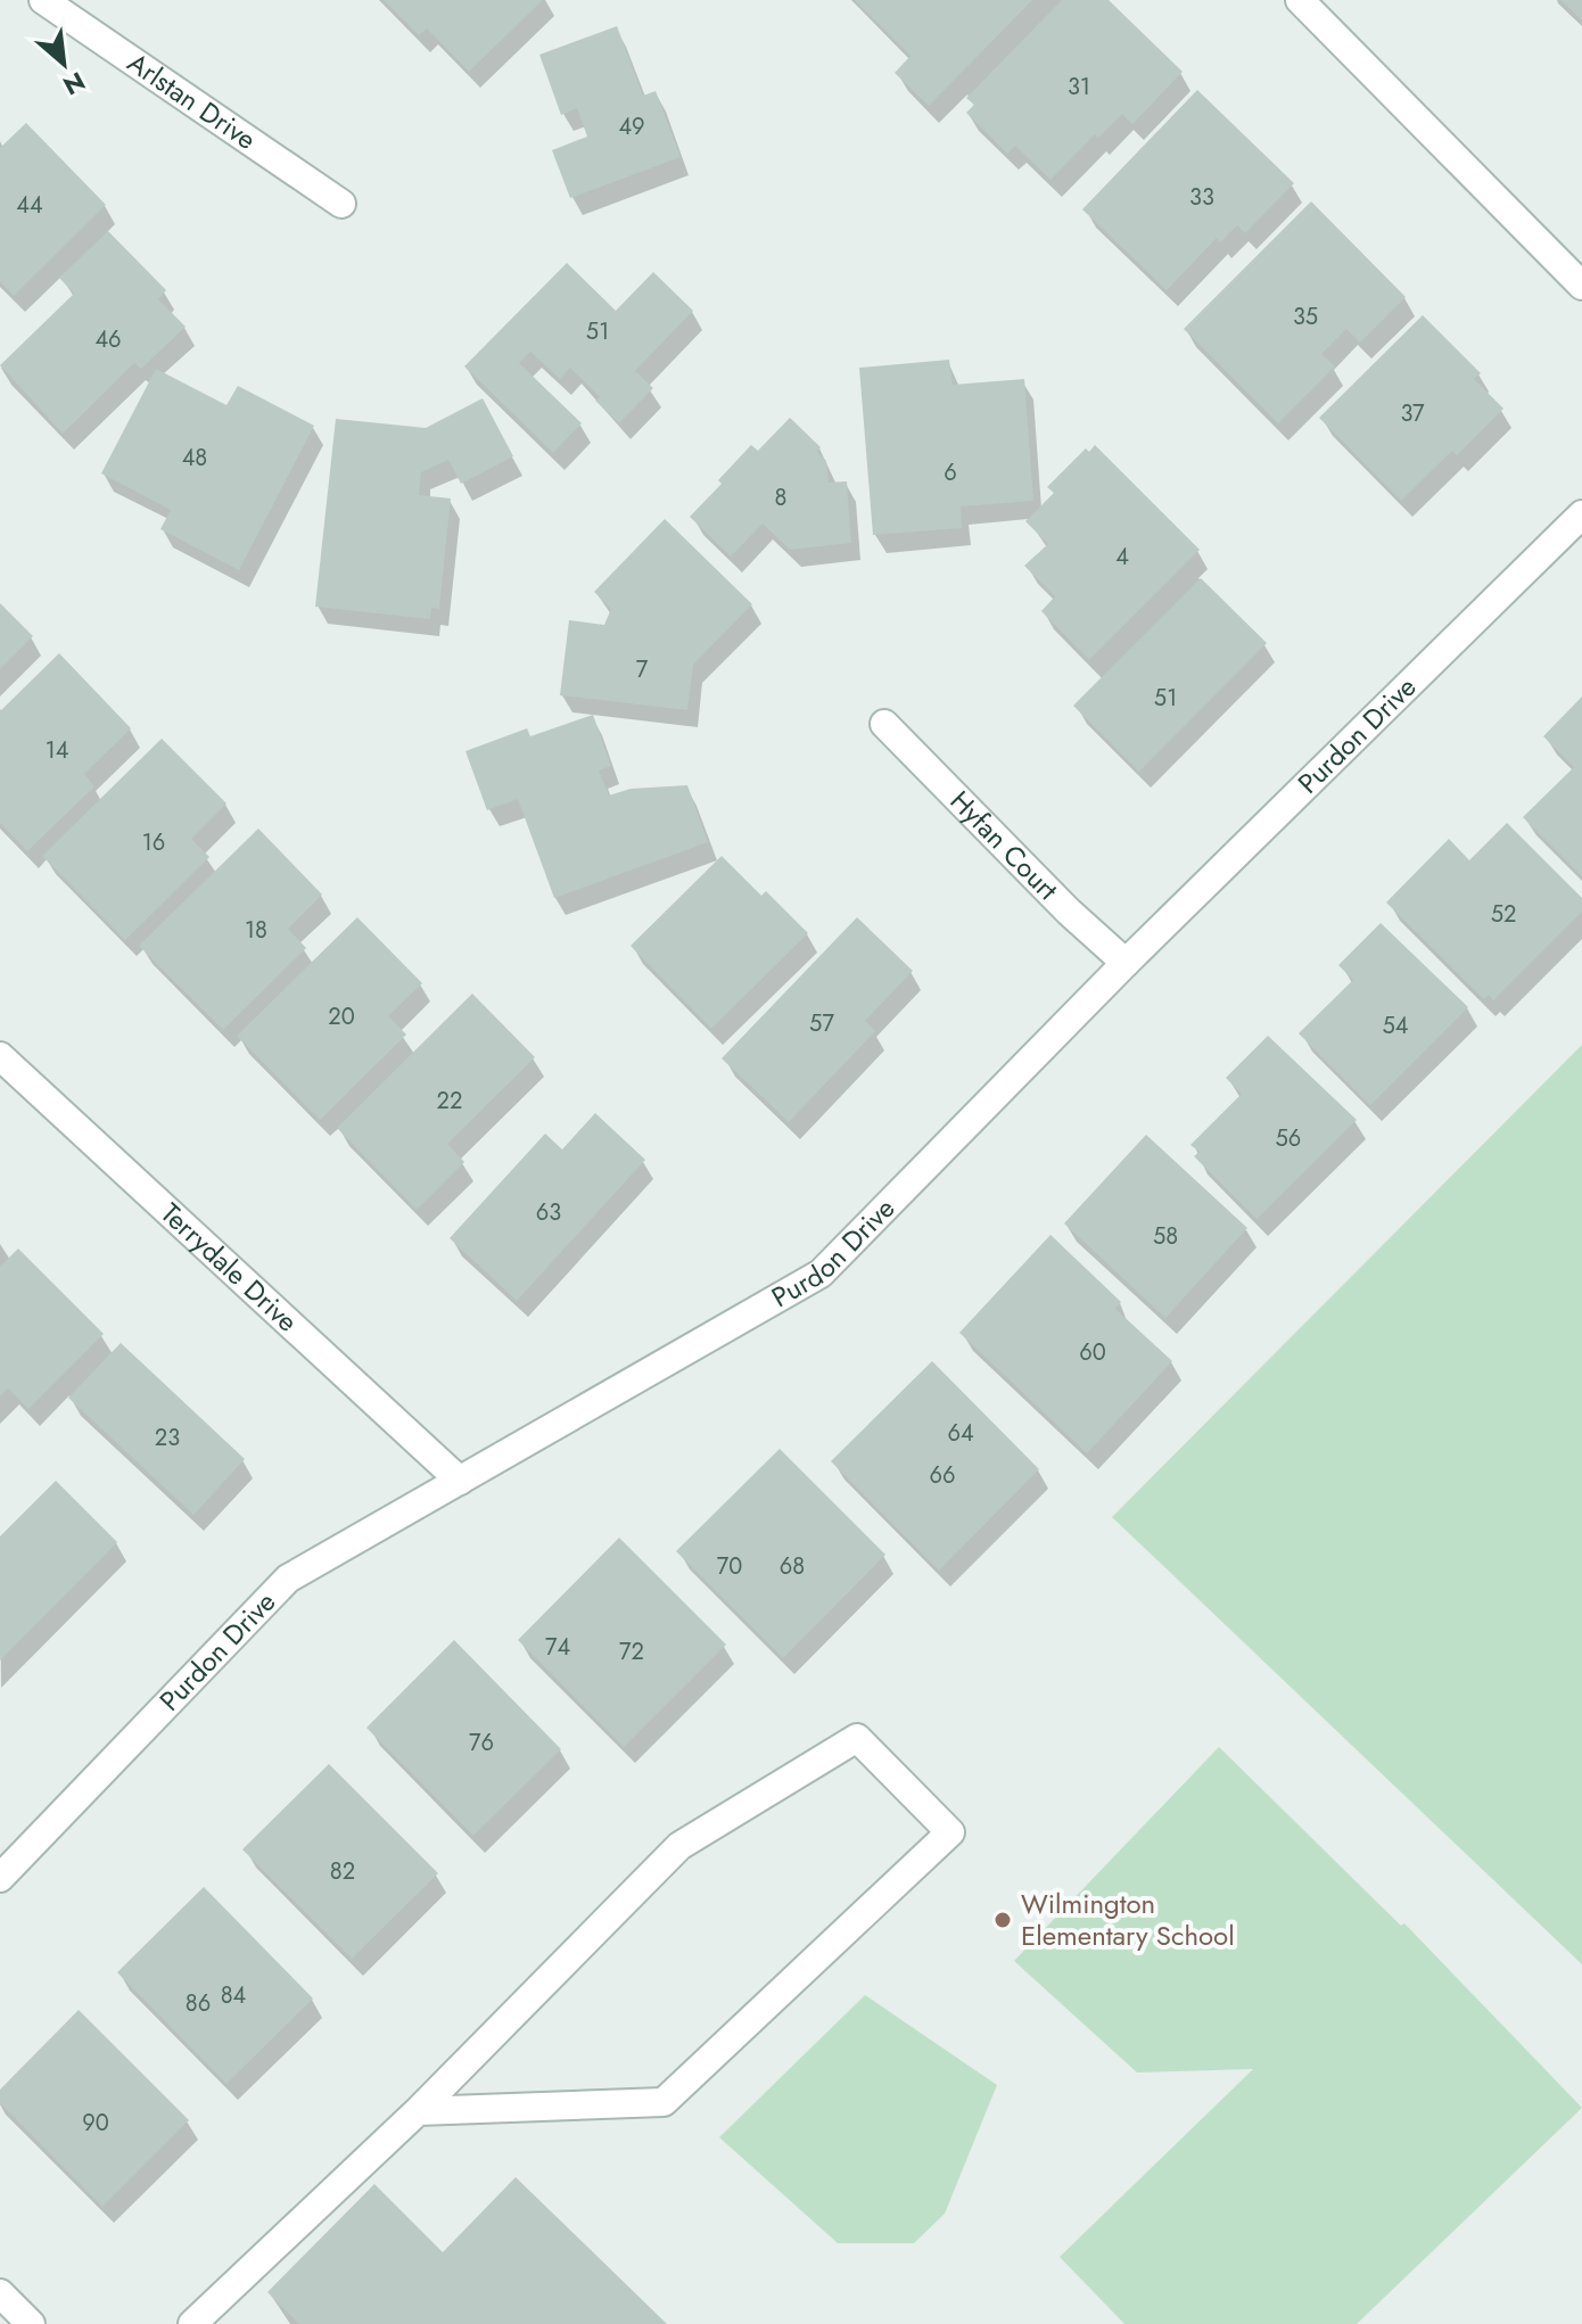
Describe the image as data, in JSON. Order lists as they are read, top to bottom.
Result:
{
  "streets": {
    "street": [
      "Arlstan Drive",
      "Purdon Drive",
      "Hyfan Court",
      "Terrydale Drive"
    ]
  },
  "crossings": [
    ["Purdon Drive", "Hyfan Court"],
    ["Purdon Drive", "Terrydale Drive"]
  ],
  "places": ["Wilmington Elementary School"],
  "house_numbers": [
    "31",
    "49",
    "33",
    "44",
    "35",
    "51",
    "46",
    "37",
    "48",
    "6",
    "8",
    "4",
    "7",
    "51",
    "14",
    "16",
    "52",
    "18",
    "20",
    "57",
    "54",
    "22",
    "56",
    "63",
    "58",
    "60",
    "64",
    "23",
    "66",
    "70",
    "68",
    "74",
    "72",
    "76",
    "82",
    "84",
    "86",
    "90"
  ],
  "north": "bottom right"
}
